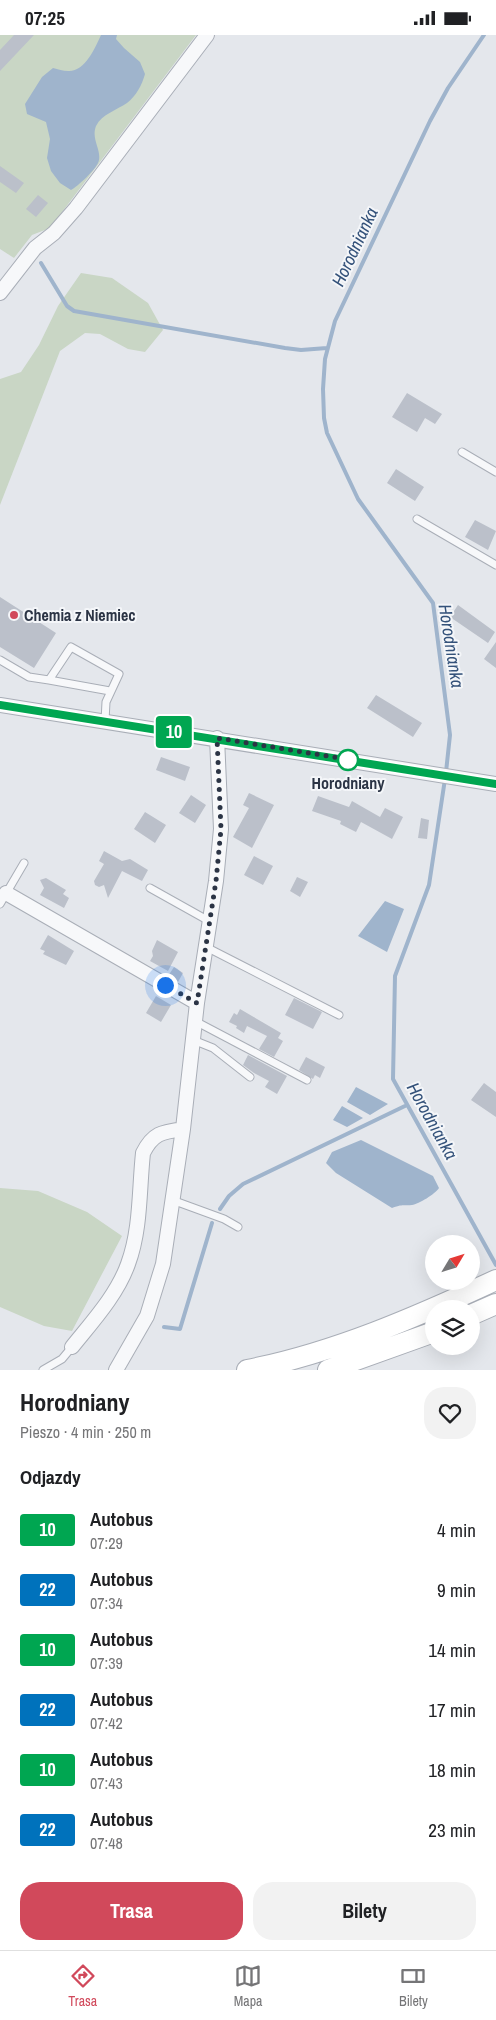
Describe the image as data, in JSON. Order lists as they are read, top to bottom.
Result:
{
  "water": ["Horodnianka"],
  "places": ["Chemia z Niemiec", "Horodniany"],
  "lines": ["bus line 10"],
  "north": "top right",
  "page": {
    "status": "07:25",
    "on_map": "10",
    "heading": [
      ["Horodniany", "Pieszo · 4 min · 250 m"],
      "Odjazdy"
    ],
    "list": [
      {
        "mark": "10",
        "name": "Autobus",
        "note": "07:29",
        "value": "4 min"
      },
      {
        "mark": "22",
        "name": "Autobus",
        "note": "07:34",
        "value": "9 min"
      },
      {
        "mark": "10",
        "name": "Autobus",
        "note": "07:39",
        "value": "14 min"
      },
      {
        "mark": "22",
        "name": "Autobus",
        "note": "07:42",
        "value": "17 min"
      },
      {
        "mark": "10",
        "name": "Autobus",
        "note": "07:43",
        "value": "18 min"
      },
      {
        "mark": "22",
        "name": "Autobus",
        "note": "07:48",
        "value": "23 min"
      }
    ],
    "buttons": ["Trasa", "Bilety"],
    "tabs": ["Trasa", "Mapa", "Bilety"]
  }
}
